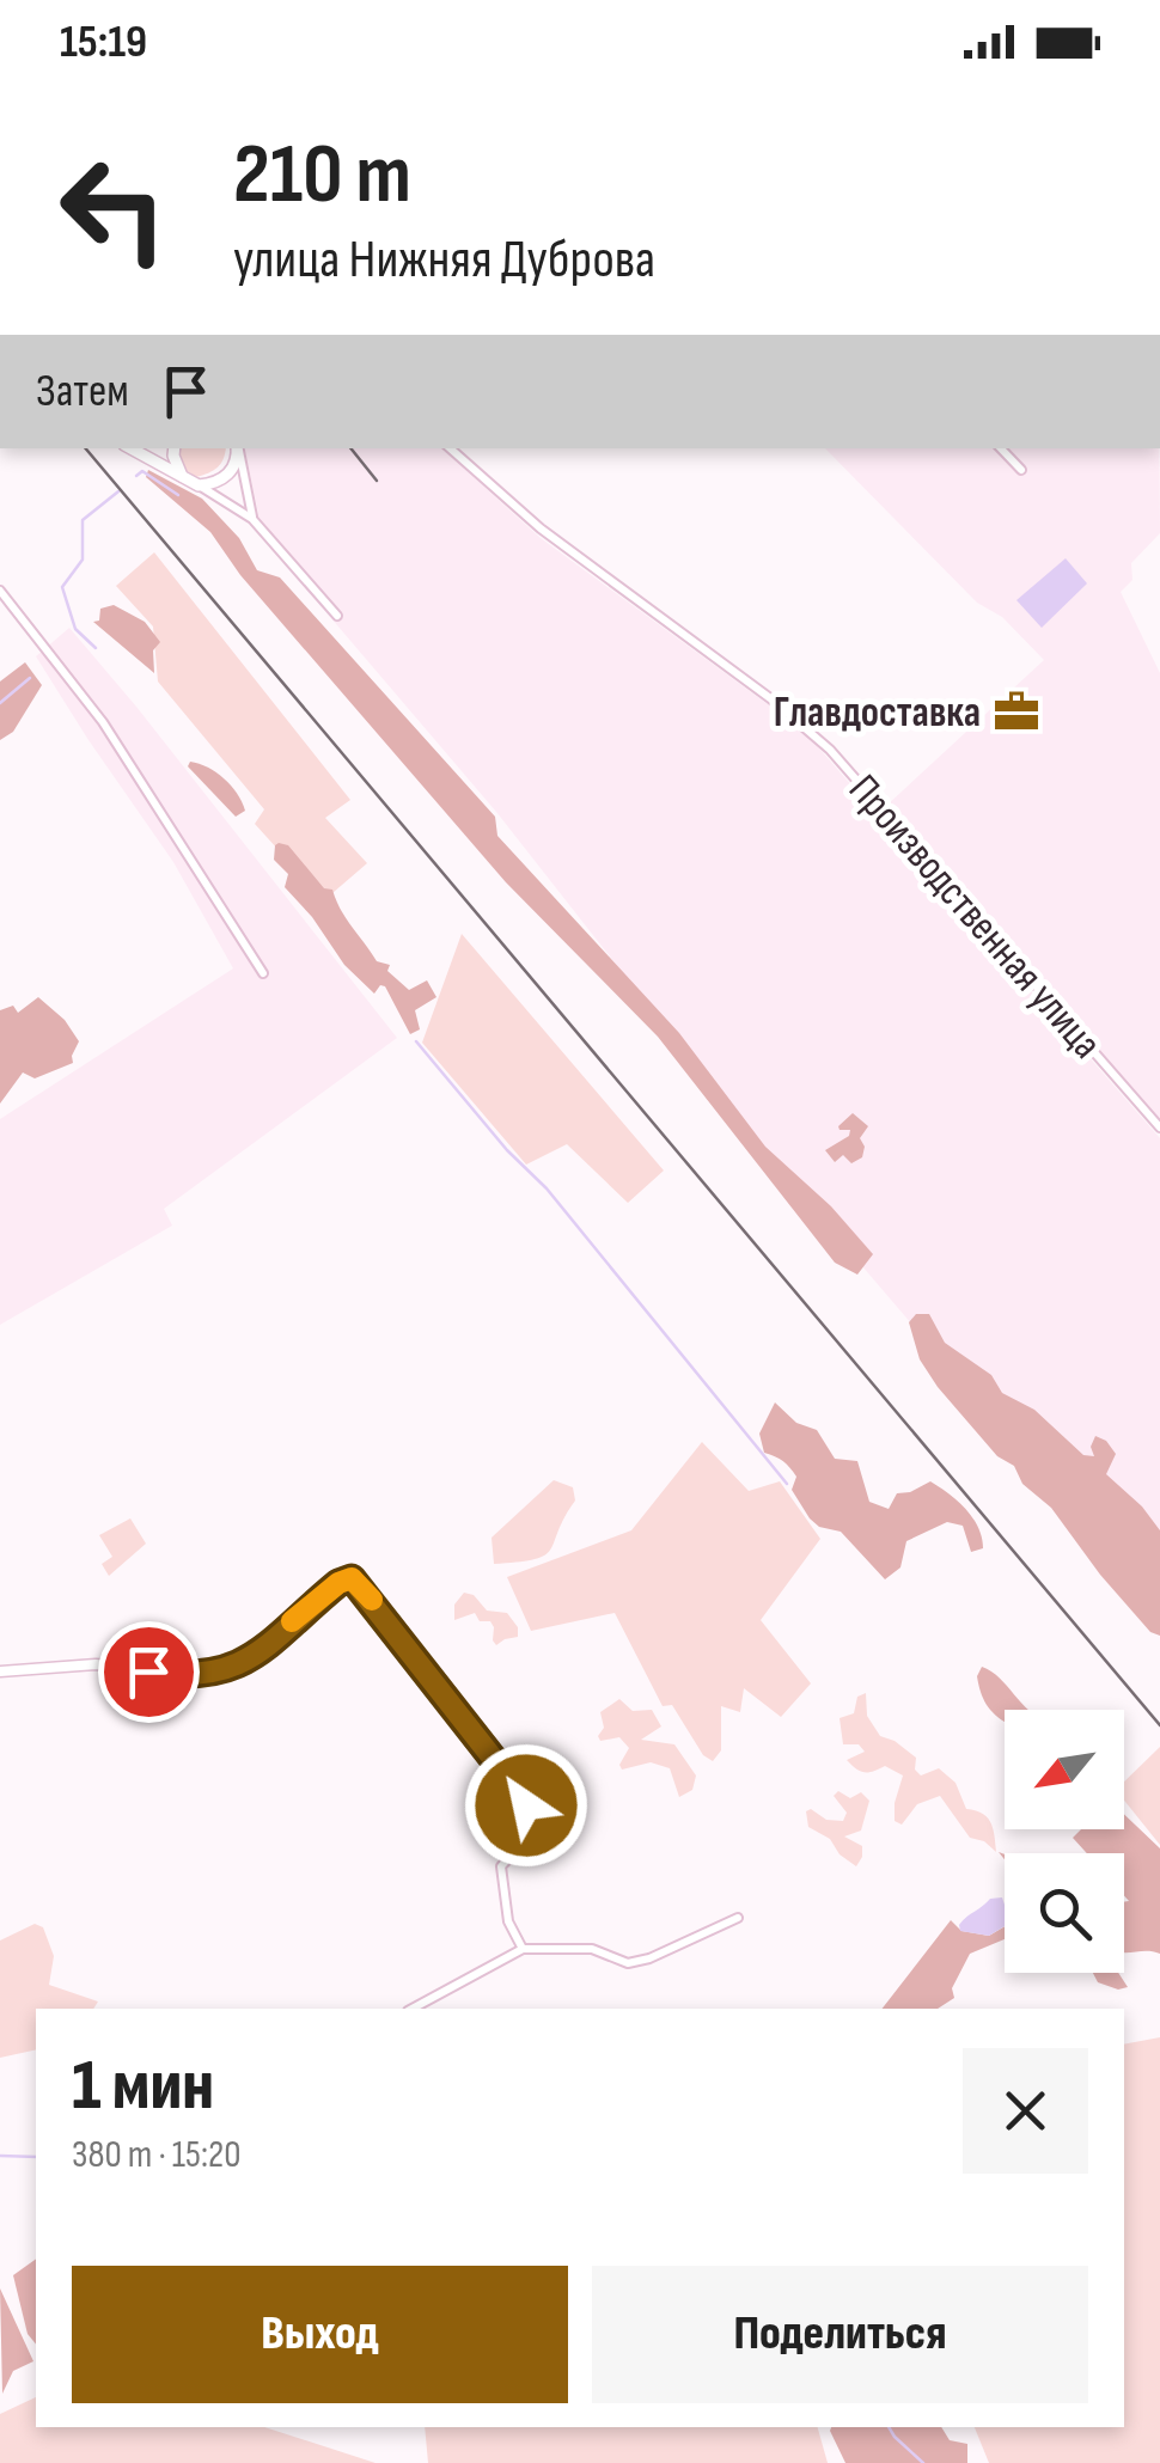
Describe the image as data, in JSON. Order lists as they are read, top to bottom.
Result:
{
  "streets": {
    "street": ["Производственная улица"]
  },
  "places": {
    "office": ["Главдоставка"]
  },
  "north": "bottom left",
  "page": {
    "status": "15:19",
    "turn": ["210 m", "улица Нижняя Дуброва"],
    "then": "Затем",
    "heading": ["1 мин", "380 m · 15:20"],
    "buttons": ["Выход", "Поделиться"]
  }
}
